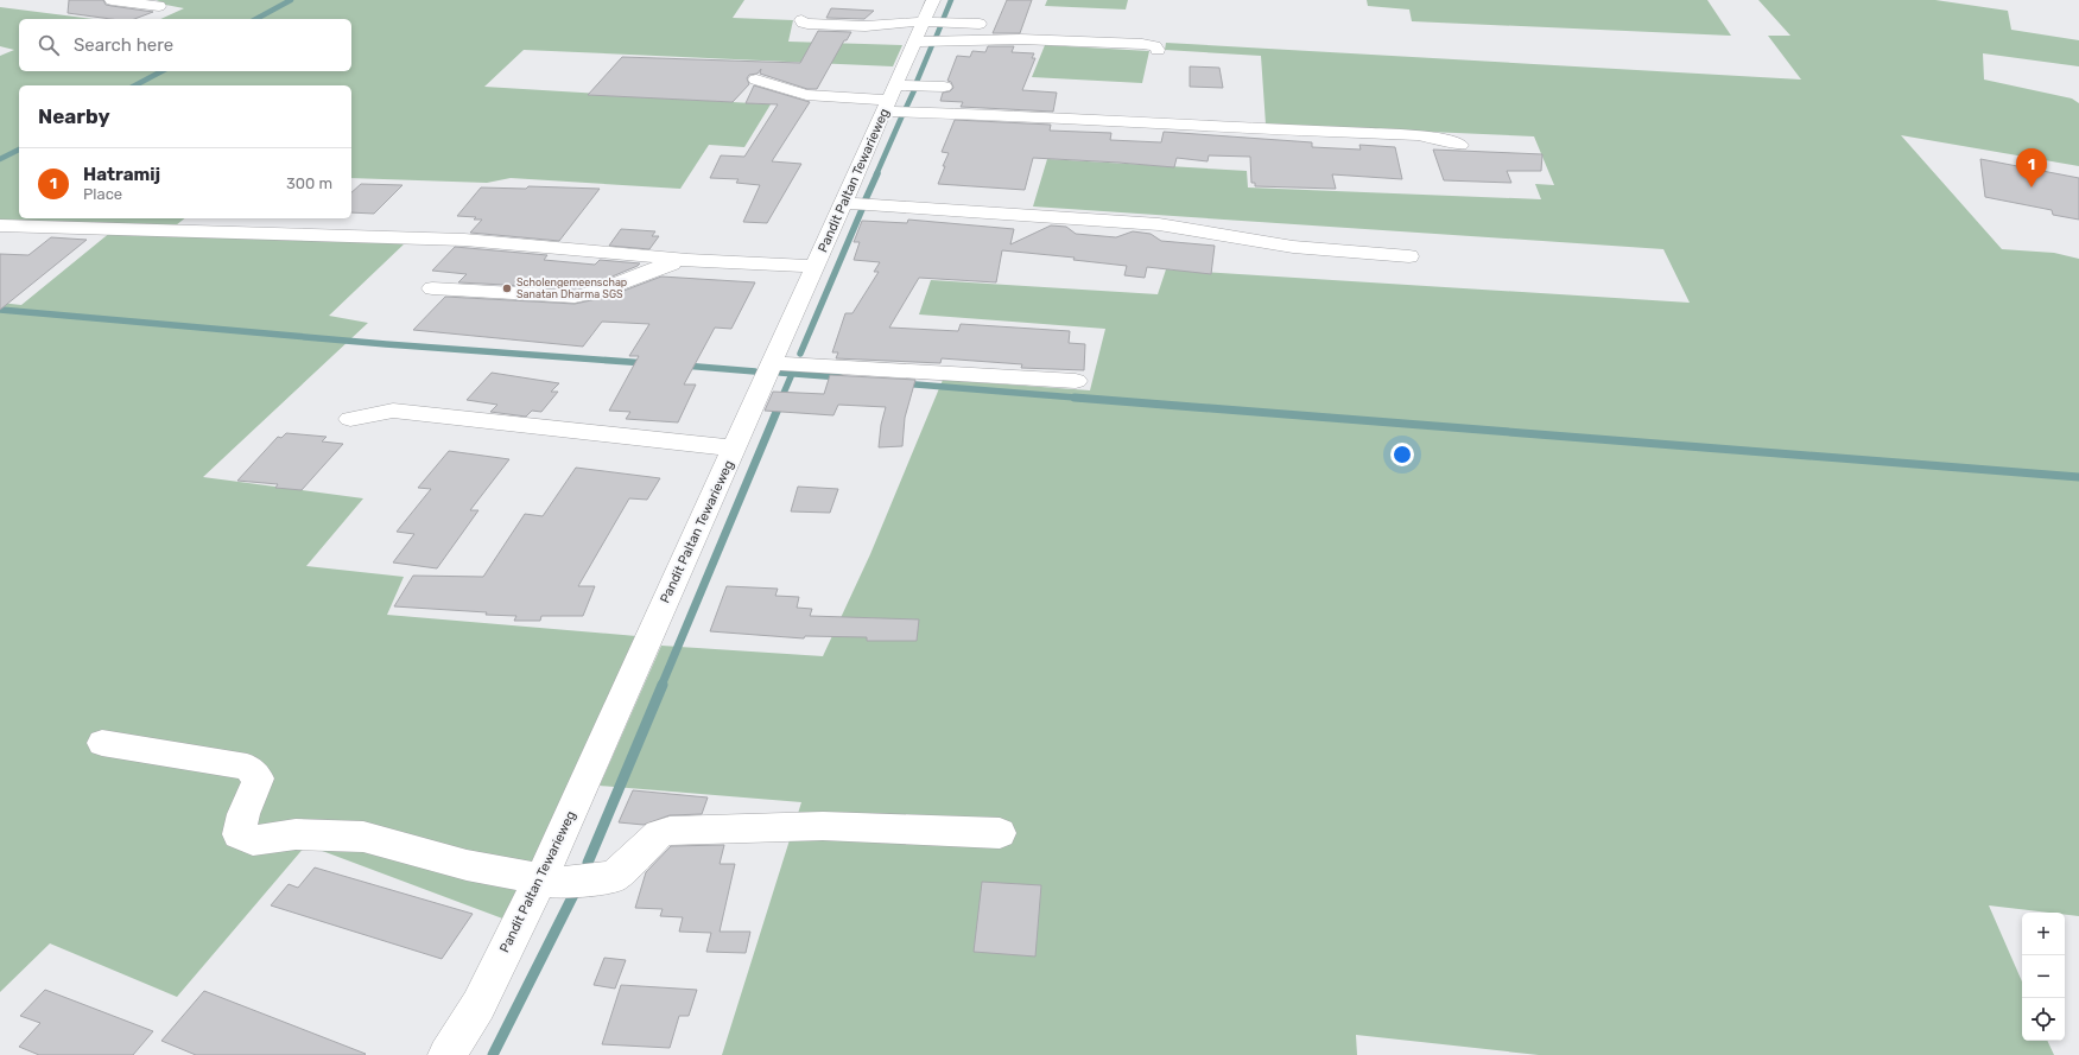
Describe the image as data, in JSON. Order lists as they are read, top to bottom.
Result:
{
  "streets": {
    "street": ["Pandit Paltan Tewarieweg"]
  },
  "places": ["Scholengemeenschap Sanatan Dharma SGS"],
  "page": {
    "search": "Search here",
    "heading": "Nearby",
    "list": [
      {
        "mark": "1",
        "name": "Hatramij",
        "note": "Place",
        "value": "300 m"
      }
    ],
    "pins": "1",
    "map_buttons": ["+", "−"]
  }
}
